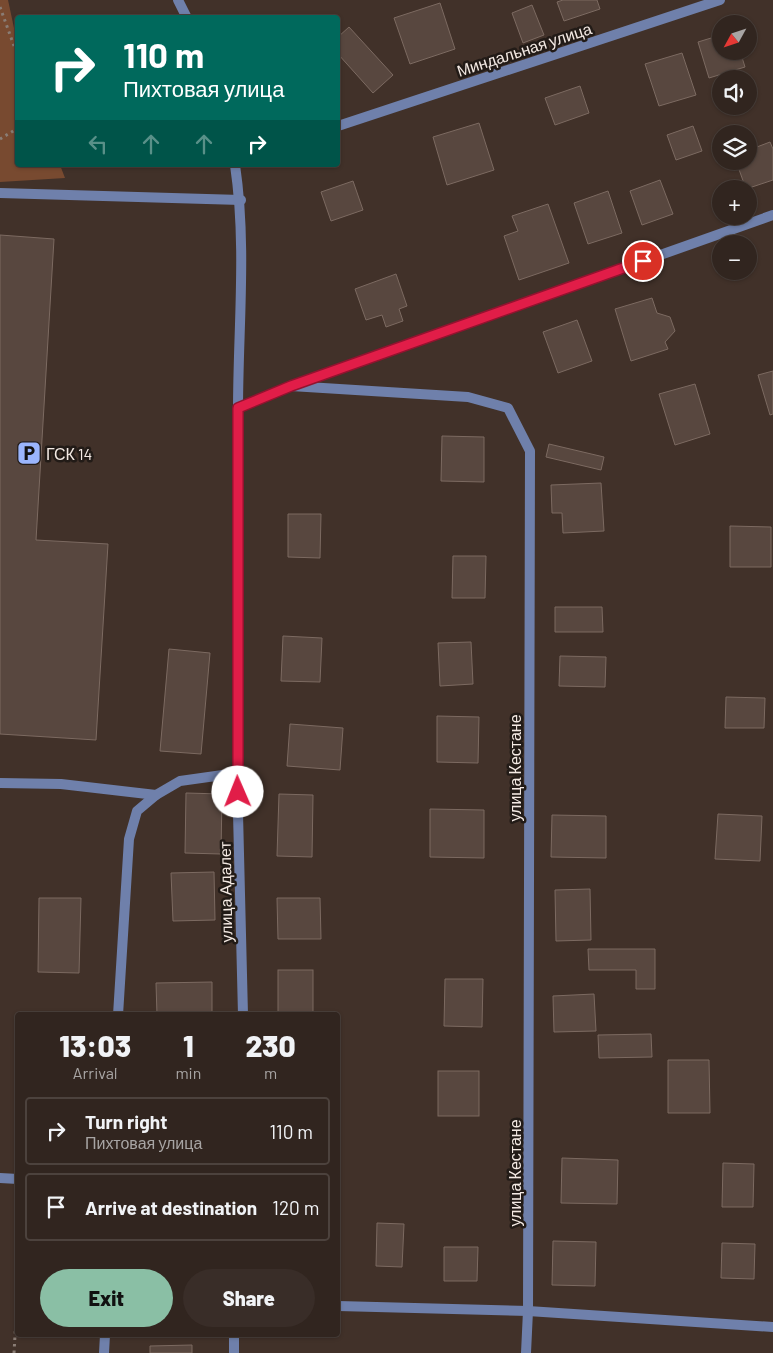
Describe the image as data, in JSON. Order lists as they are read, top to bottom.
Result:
{
  "streets": {
    "street": ["Миндальная улица", "улица Кестане", "улица Адалет"]
  },
  "places": {
    "parking": ["ГСК 14"]
  },
  "north": "bottom left",
  "page": {
    "map_buttons": ["+", "−"],
    "turn": ["110 m", "Пихтовая улица"],
    "eta": [
      "13:03",
      "Arrival",
      "1",
      "min",
      "230",
      "m"
    ],
    "list": [
      {
        "name": "Turn right",
        "note": "Пихтовая улица",
        "value": "110 m"
      },
      {
        "name": "Arrive at destination",
        "value": "120 m"
      }
    ],
    "buttons": ["Exit", "Share"]
  }
}
